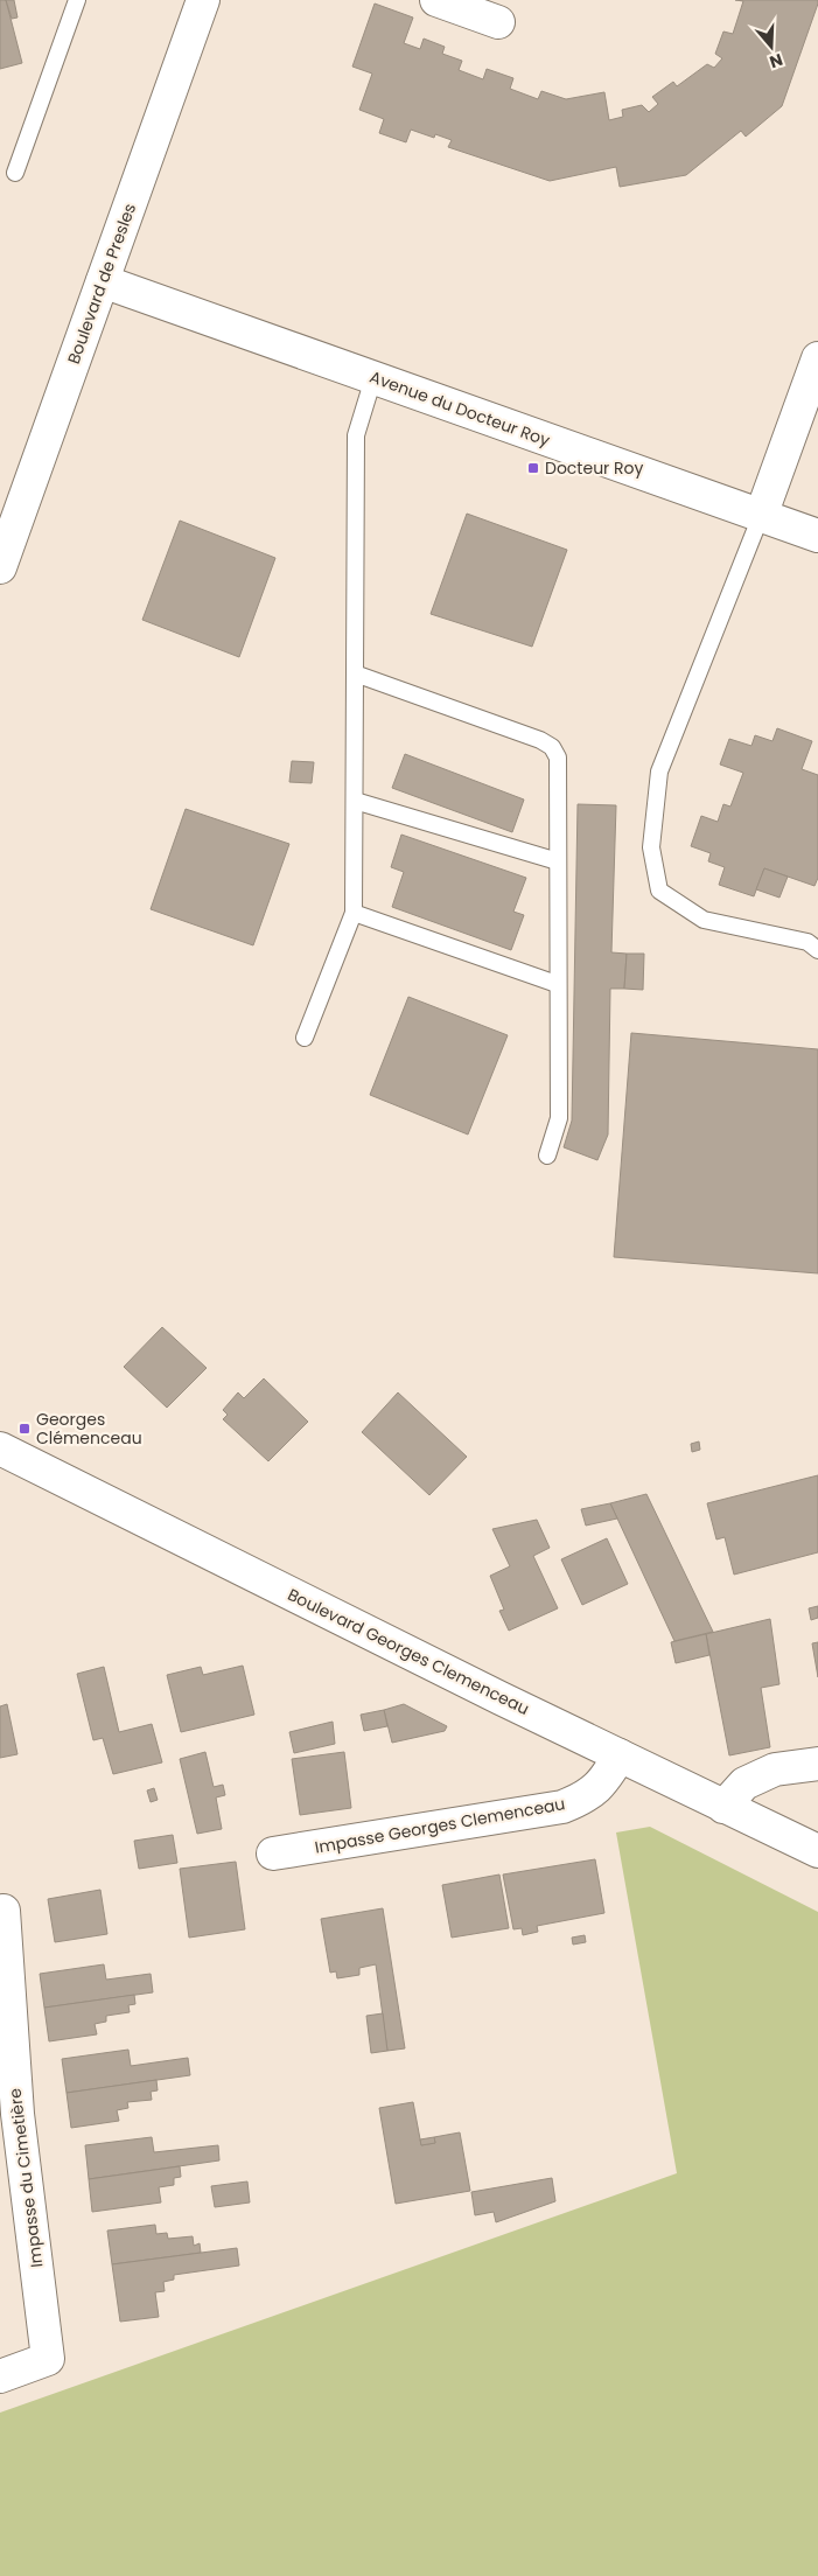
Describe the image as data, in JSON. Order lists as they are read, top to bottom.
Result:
{
  "streets": {
    "street": [
      "Boulevard de Presles",
      "Avenue du Docteur Roy",
      "Boulevard Georges Clemenceau",
      "Impasse Georges Clemenceau",
      "Impasse du Cimetière"
    ]
  },
  "crossings": [
    ["Boulevard de Presles", "Avenue du Docteur Roy"],
    ["Boulevard Georges Clemenceau", "Impasse Georges Clemenceau"]
  ],
  "places": {
    "transit": ["Docteur Roy", "Georges Clémenceau"]
  },
  "north": "bottom"
}
